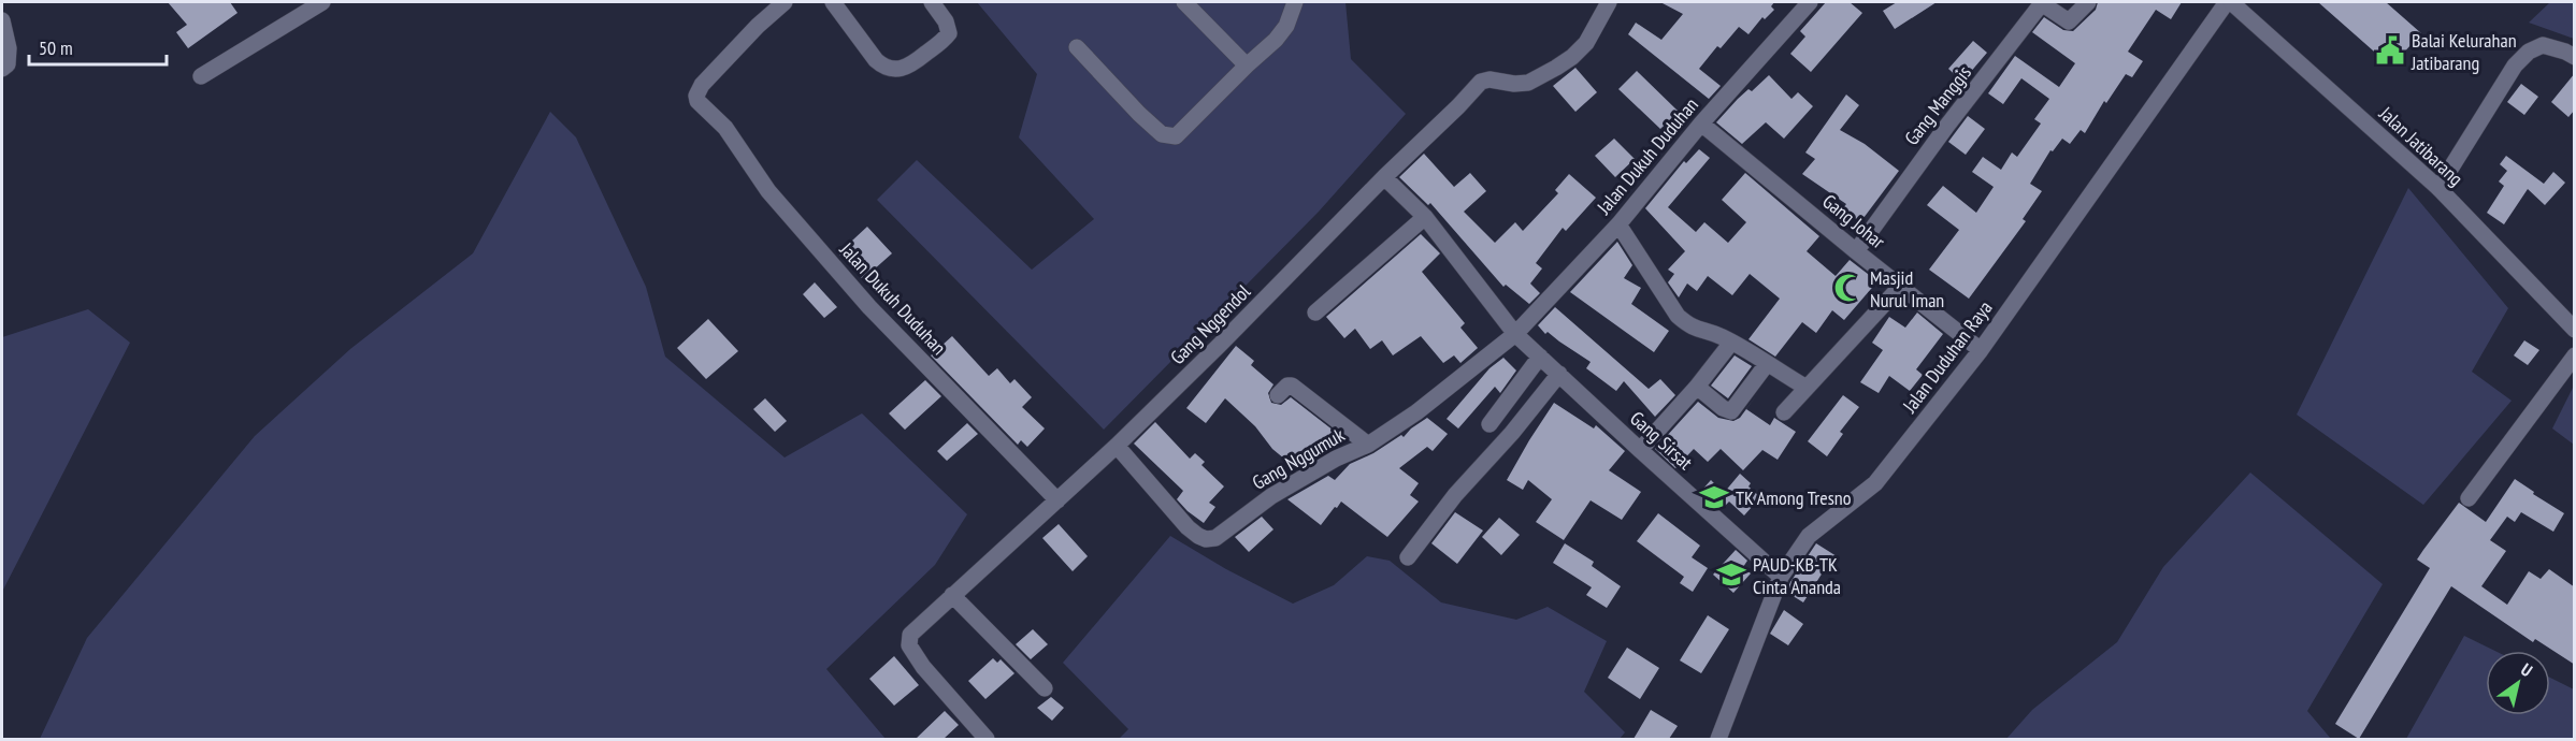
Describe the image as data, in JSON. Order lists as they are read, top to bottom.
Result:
{
  "streets": {
    "street": [
      "Gang Manggis",
      "Jalan Jatibarang",
      "Jalan Dukuh Duduhan",
      "Gang Johar",
      "Gang Nggendol",
      "Jalan Duduhan Raya",
      "Gang Sirsat",
      "Gang Nggumuk"
    ]
  },
  "crossings": [
    ["Gang Manggis", "Gang Johar"],
    ["Jalan Jatibarang", "Jalan Duduhan Raya"],
    ["Jalan Dukuh Duduhan", "Gang Johar"],
    ["Jalan Dukuh Duduhan", "Gang Nggendol"],
    ["Jalan Dukuh Duduhan", "Gang Sirsat"],
    ["Jalan Dukuh Duduhan", "Gang Nggumuk"],
    ["Gang Johar", "Jalan Duduhan Raya"],
    ["Gang Nggendol", "Gang Nggumuk"],
    ["Jalan Duduhan Raya", "Gang Sirsat"],
    ["Gang Sirsat", "Gang Nggumuk"]
  ],
  "places": {
    "public building": ["Balai Kelurahan Jatibarang"],
    "mosque": ["Masjid Nurul Iman"],
    "school or university": ["TK Among Tresno", "PAUD-KB-TK Cinta Ananda"]
  },
  "scale_bar": "50 m",
  "north": "top right"
}
